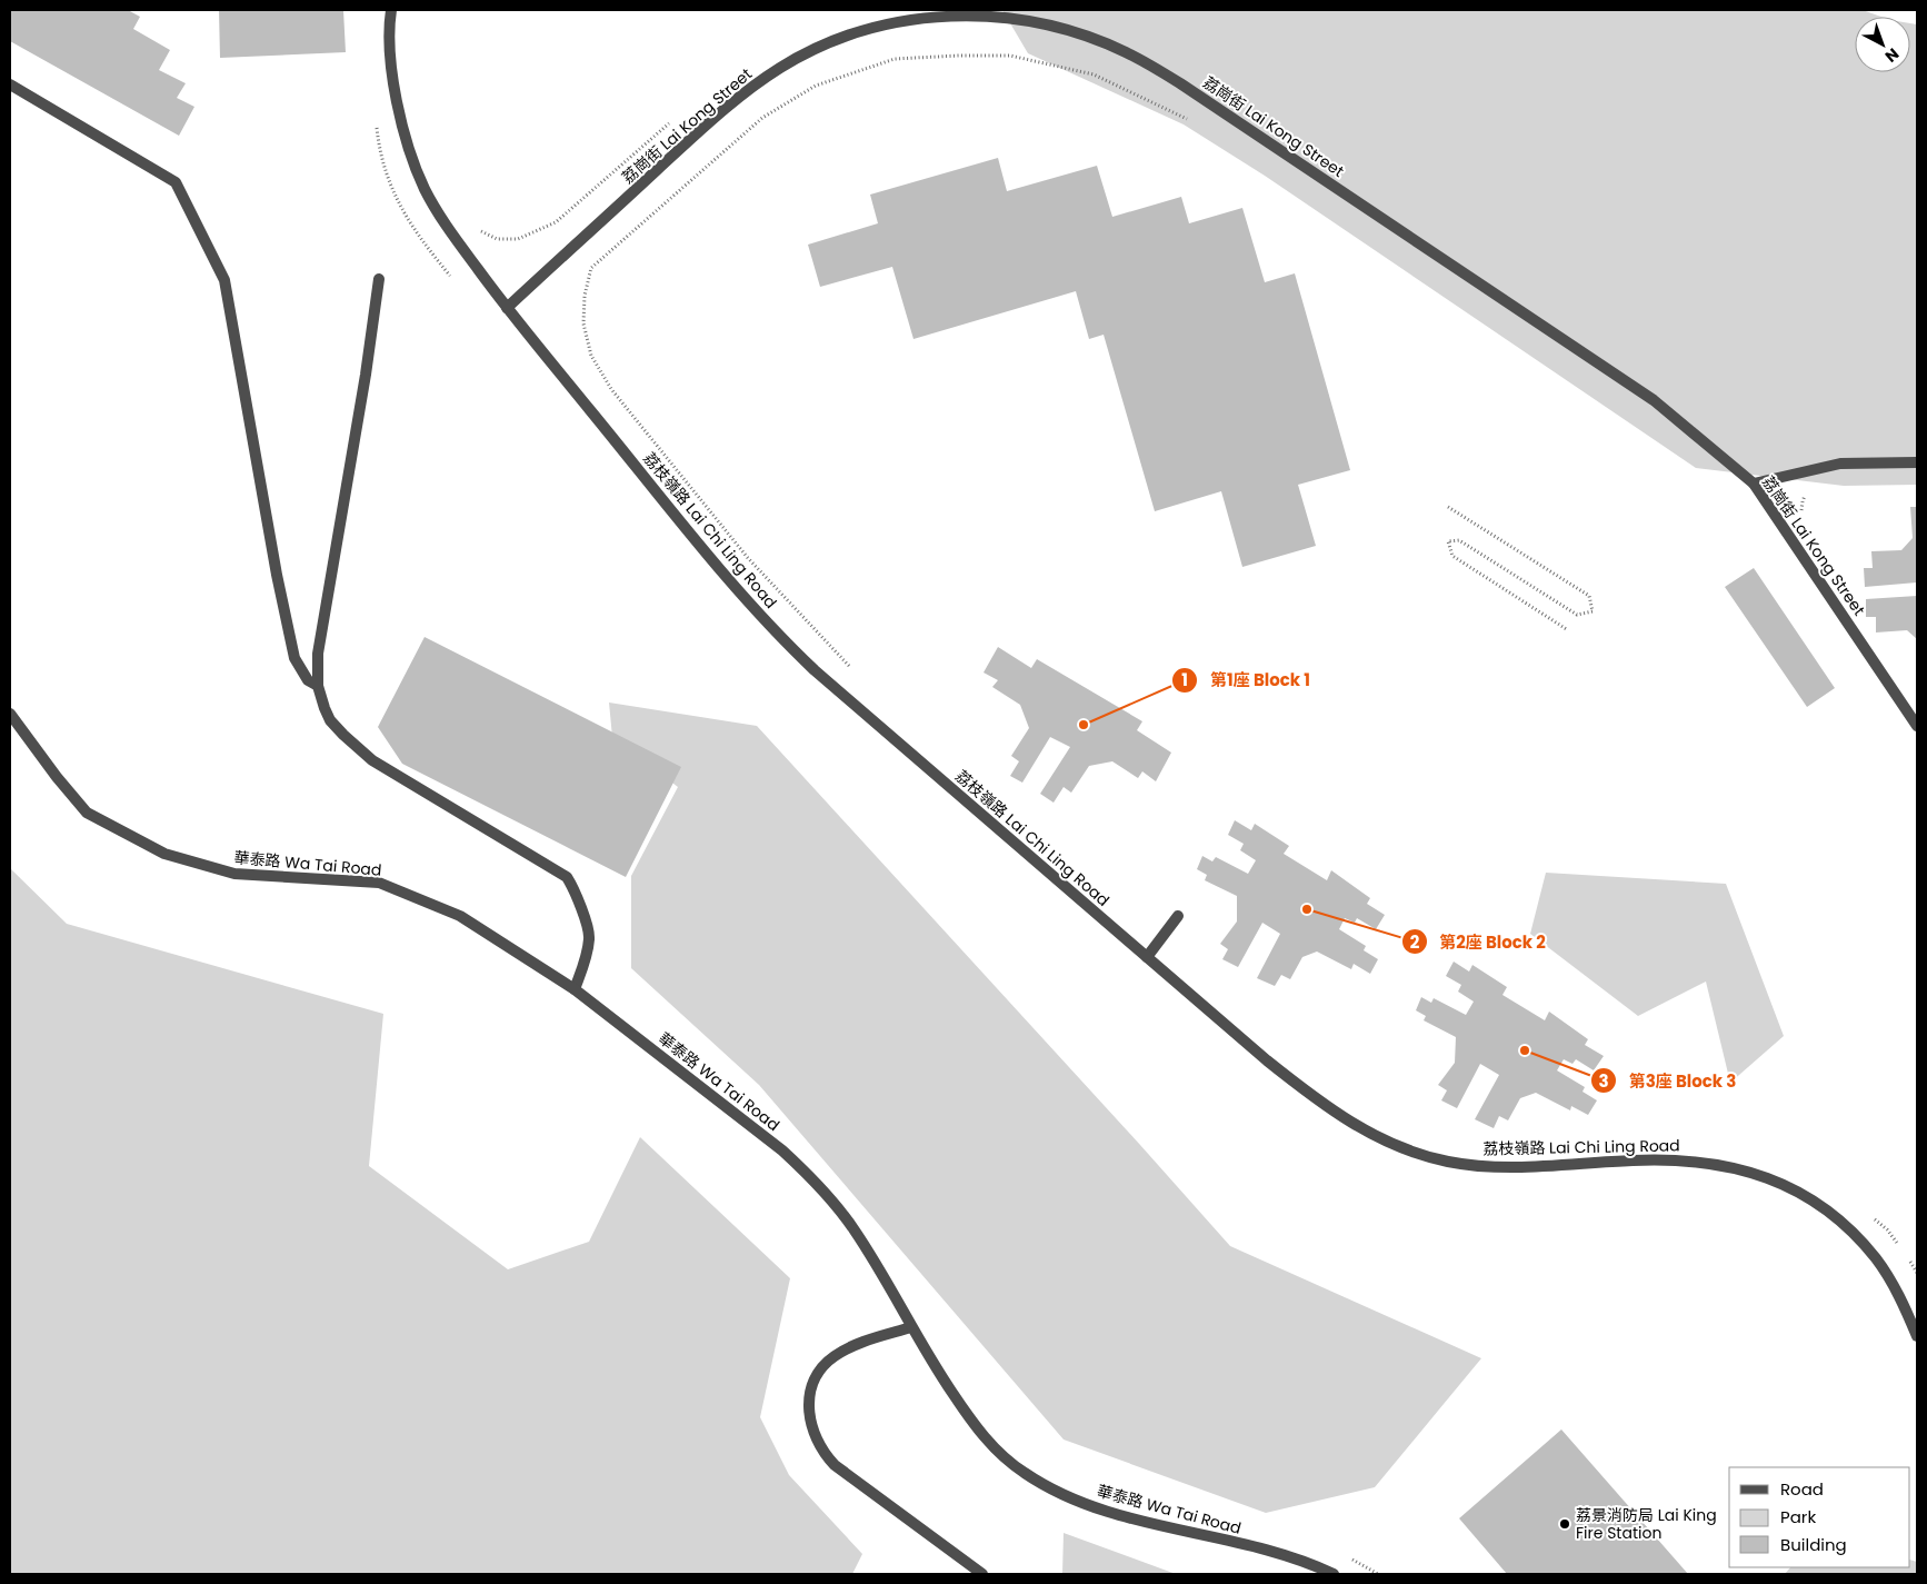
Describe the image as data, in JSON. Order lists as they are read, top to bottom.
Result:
{
  "streets": {
    "street": ["荔崗街 Lai Kong Street", "荔枝嶺路 Lai Chi Ling Road", "華泰路 Wa Tai Road"]
  },
  "crossings": [
    ["荔崗街 Lai Kong Street", "荔枝嶺路 Lai Chi Ling Road"]
  ],
  "places": [
    "第1座 Block 1",
    "第2座 Block 2",
    "第3座 Block 3",
    "荔景消防局 Lai King Fire Station"
  ],
  "legend": ["Road", "Park", "Building"],
  "north": "bottom right"
}
